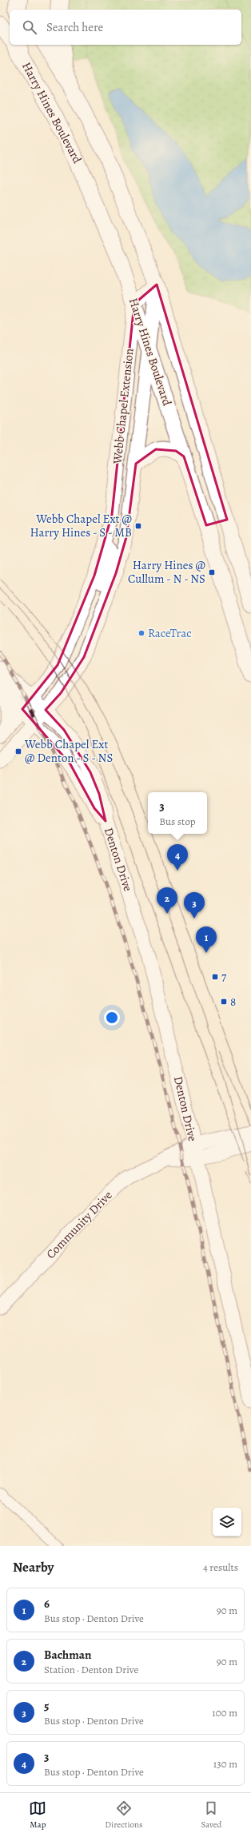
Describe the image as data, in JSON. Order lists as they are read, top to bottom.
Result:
{
  "streets": {
    "main road": [
      "Harry Hines Boulevard",
      "Webb Chapel Extension",
      "Denton Drive",
      "Community Drive"
    ]
  },
  "crossings": [
    ["Harry Hines Boulevard", "Webb Chapel Extension"],
    ["Webb Chapel Extension", "Denton Drive"],
    ["Denton Drive", "Community Drive"]
  ],
  "places": {
    "transit": [
      "Webb Chapel Ext @ Harry Hines - S - MB",
      "Harry Hines @ Cullum - N - NS",
      "Webb Chapel Ext @ Denton - S - NS",
      "7",
      "8"
    ],
    "other": ["RaceTrac"]
  },
  "page": {
    "search": "Search here",
    "popup": ["3", "Bus stop"],
    "pins": [
      "4",
      "2",
      "3",
      "1"
    ],
    "heading": ["Nearby", "4 results"],
    "list": [
      {
        "mark": "1",
        "name": "6",
        "note": "Bus stop · Denton Drive",
        "value": "90 m"
      },
      {
        "mark": "2",
        "name": "Bachman",
        "note": "Station · Denton Drive",
        "value": "90 m"
      },
      {
        "mark": "3",
        "name": "5",
        "note": "Bus stop · Denton Drive",
        "value": "100 m"
      },
      {
        "mark": "4",
        "name": "3",
        "note": "Bus stop · Denton Drive",
        "value": "130 m"
      }
    ],
    "nav": ["Map", "Directions", "Saved"]
  }
}
